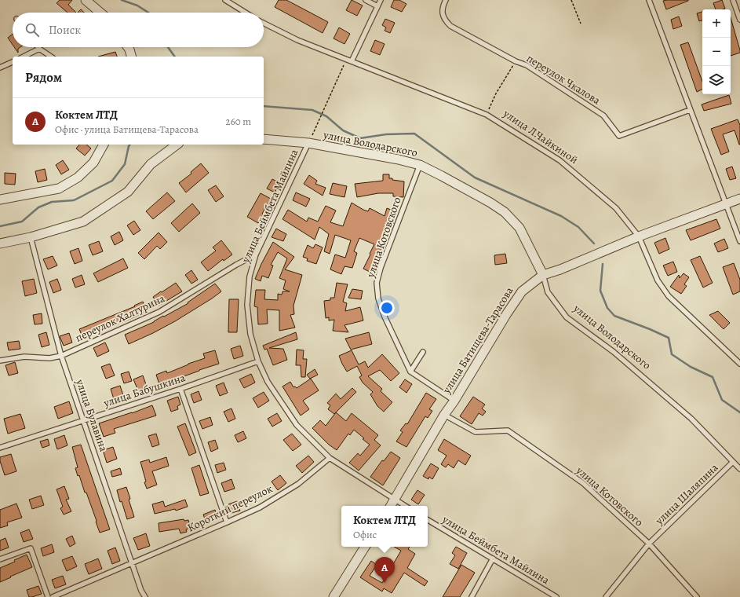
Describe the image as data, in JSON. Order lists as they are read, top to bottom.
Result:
{
  "streets": {
    "street": ["улица Володарского", "улица Батищева-Тарасова"],
    "lane": [
      "переулок Чкалова",
      "улица Л.Чайкиной",
      "улица Беймбета Майлина",
      "улица Котовского",
      "переулок Халтурина",
      "улица Бабушкина",
      "улица Булавина",
      "улица Шаляпина",
      "Короткий переулок"
    ]
  },
  "crossings": [
    ["улица Л.Чайкиной", "улица Батищева-Тарасова"],
    ["улица Володарского", "улица Беймбета Майлина"],
    ["улица Володарского", "улица Котовского"],
    ["улица Володарского", "улица Батищева-Тарасова"],
    ["улица Володарского", "улица Шаляпина"],
    ["улица Беймбета Майлина", "переулок Халтурина"],
    ["улица Беймбета Майлина", "улица Батищева-Тарасова"],
    ["улица Беймбета Майлина", "улица Бабушкина"],
    ["улица Беймбета Майлина", "Короткий переулок"],
    ["улица Котовского", "улица Батищева-Тарасова"],
    ["улица Котовского", "улица Шаляпина"],
    ["переулок Халтурина", "улица Булавина"],
    ["улица Бабушкина", "улица Булавина"],
    ["улица Булавина", "Короткий переулок"]
  ],
  "page": {
    "map_buttons": ["+", "−"],
    "search": "Поиск",
    "heading": "Рядом",
    "list": [
      {
        "mark": "A",
        "name": "Коктем ЛТД",
        "note": "Офис · улица Батищева-Тарасова",
        "value": "260 m"
      }
    ],
    "popup": ["Коктем ЛТД", "Офис"],
    "pins": "A"
  }
}
